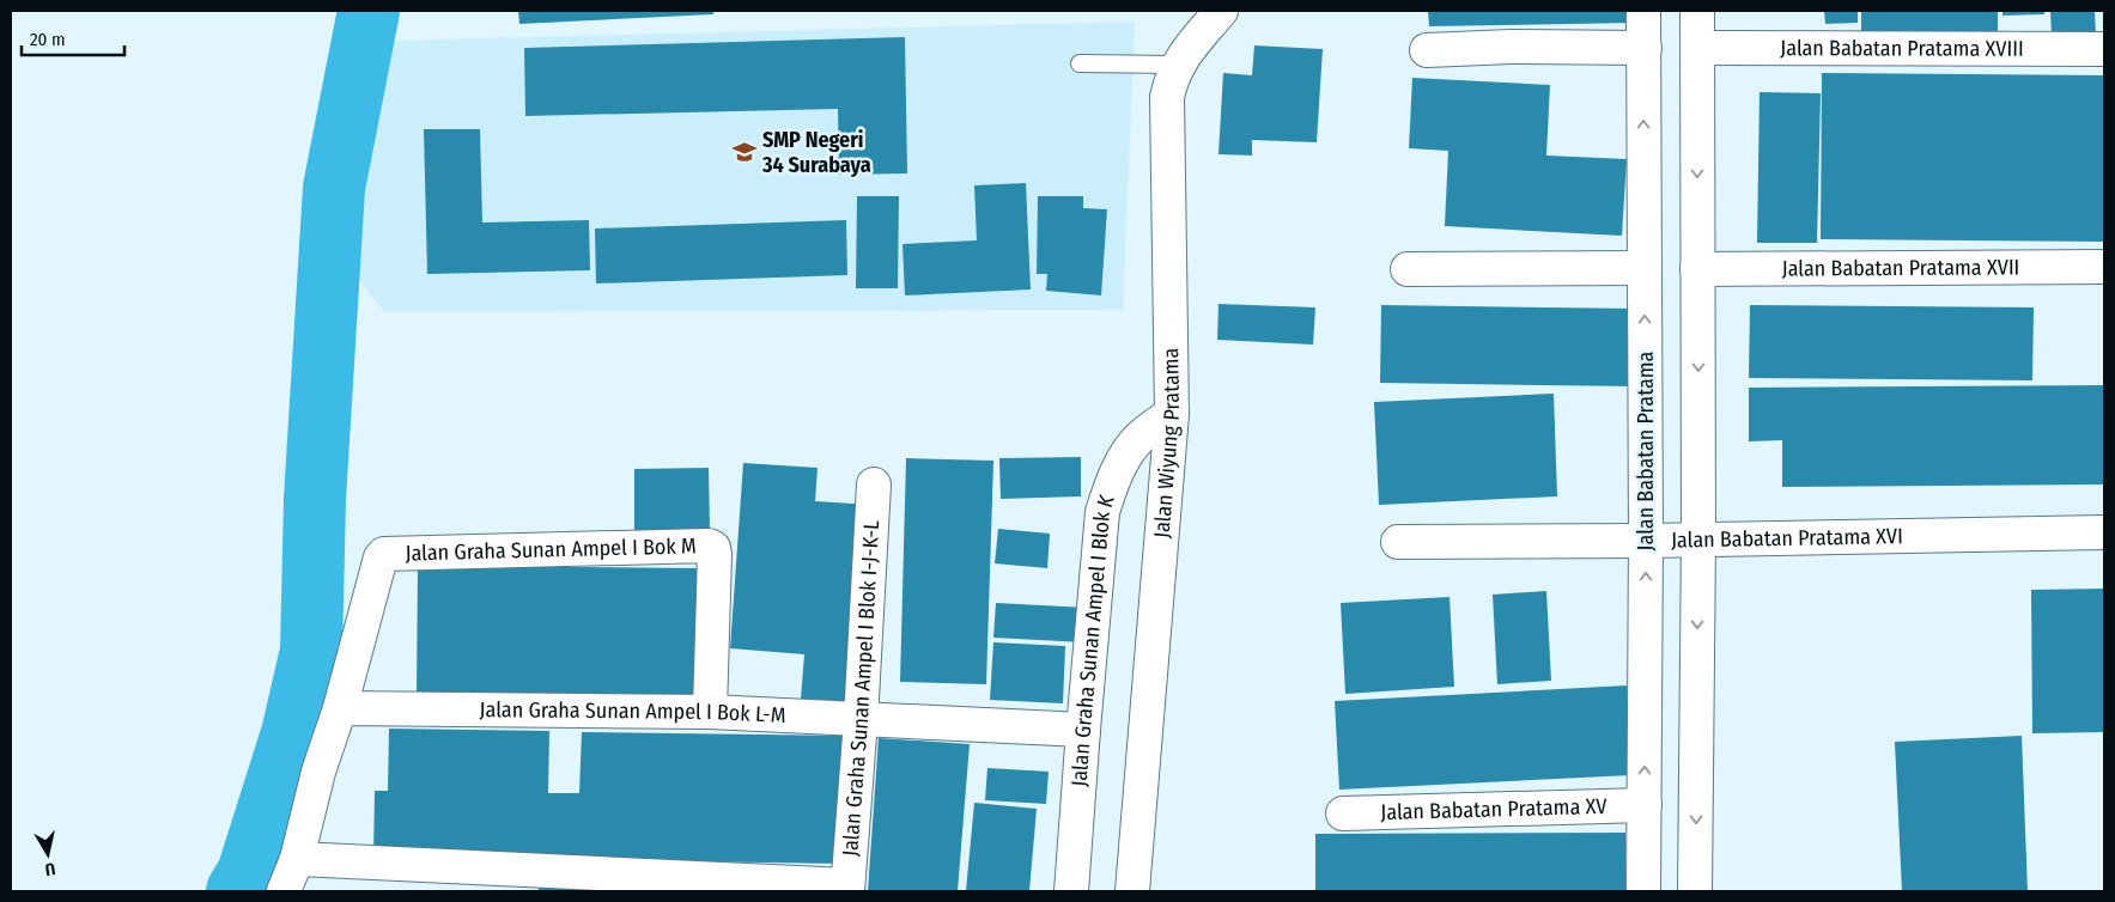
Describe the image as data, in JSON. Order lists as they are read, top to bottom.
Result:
{
  "streets": {
    "street": [
      "Jalan Babatan Pratama XVIII",
      "Jalan Babatan Pratama XVII",
      "Jalan Wiyung Pratama",
      "Jalan Babatan Pratama",
      "Jalan Babatan Pratama XVI",
      "Jalan Graha Sunan Ampel I Bok M",
      "Jalan Graha Sunan Ampel I Blok K",
      "Jalan Graha Sunan Ampel I Blok I-J-K-L",
      "Jalan Graha Sunan Ampel I Bok L-M",
      "Jalan Babatan Pratama XV"
    ]
  },
  "crossings": [
    ["Jalan Wiyung Pratama", "Jalan Graha Sunan Ampel I Blok K"],
    ["Jalan Babatan Pratama", "Jalan Babatan Pratama XVI"],
    ["Jalan Babatan Pratama", "Jalan Babatan Pratama XV"],
    ["Jalan Graha Sunan Ampel I Bok M", "Jalan Graha Sunan Ampel I Bok L-M"],
    ["Jalan Graha Sunan Ampel I Blok K", "Jalan Graha Sunan Ampel I Bok L-M"],
    ["Jalan Graha Sunan Ampel I Blok I-J-K-L", "Jalan Graha Sunan Ampel I Bok L-M"]
  ],
  "places": {
    "school or university": ["SMP Negeri 34 Surabaya"]
  },
  "scale_bar": "20 m",
  "north": "bottom"
}
